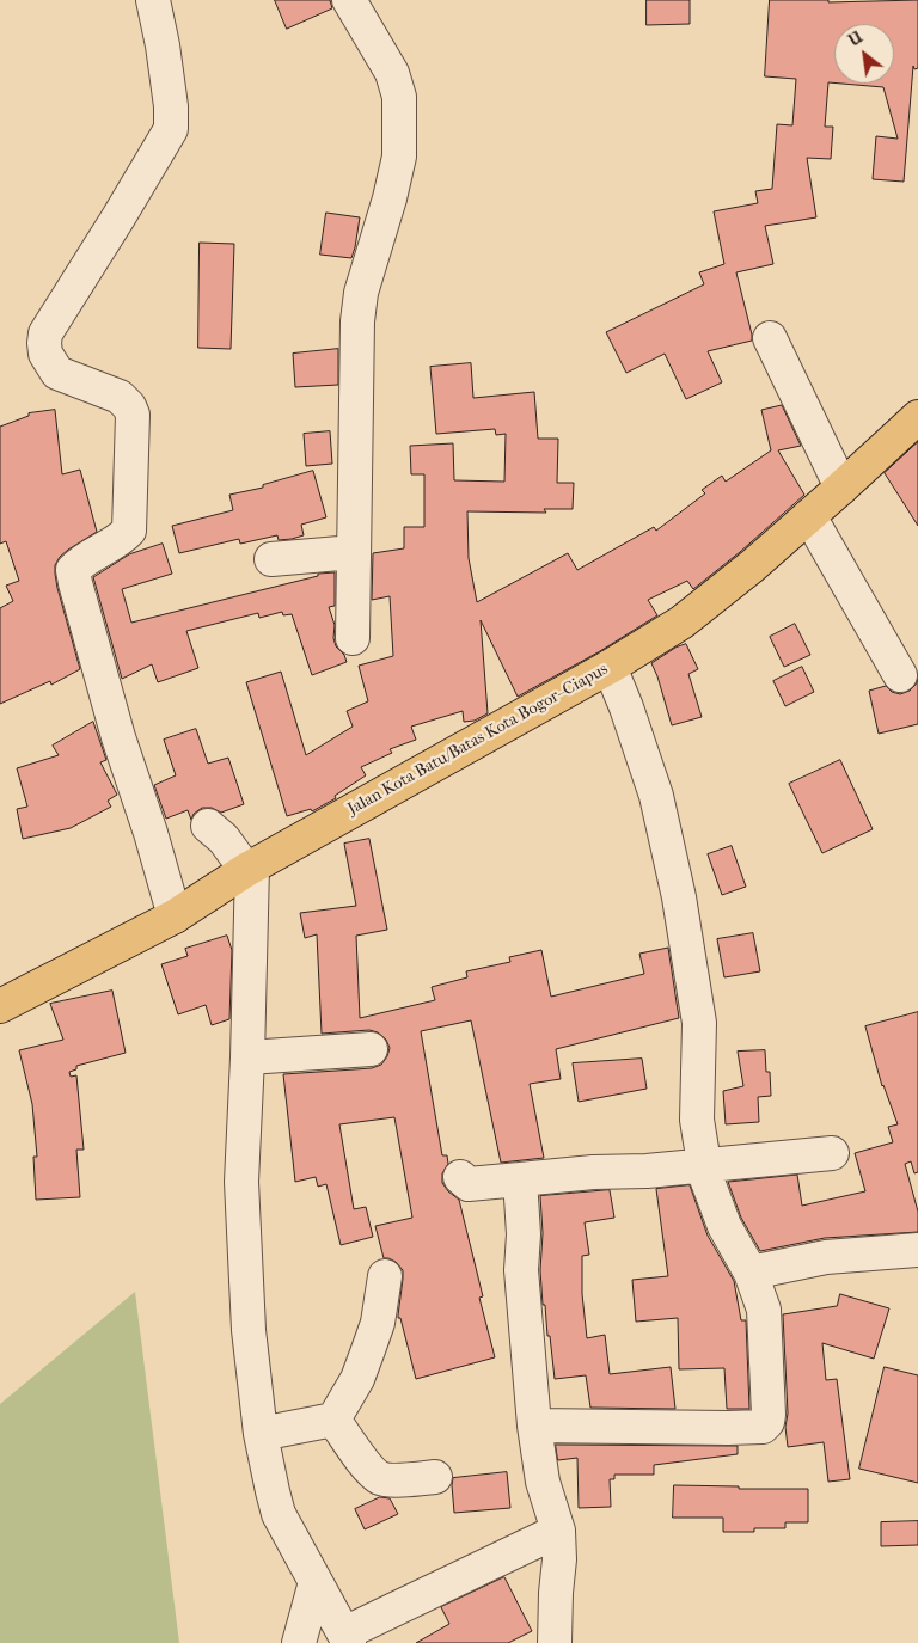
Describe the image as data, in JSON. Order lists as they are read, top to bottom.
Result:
{
  "streets": {
    "main road": ["Jalan Kota Batu/Batas Kota Bogor–Ciapus"]
  },
  "north": "top left"
}
